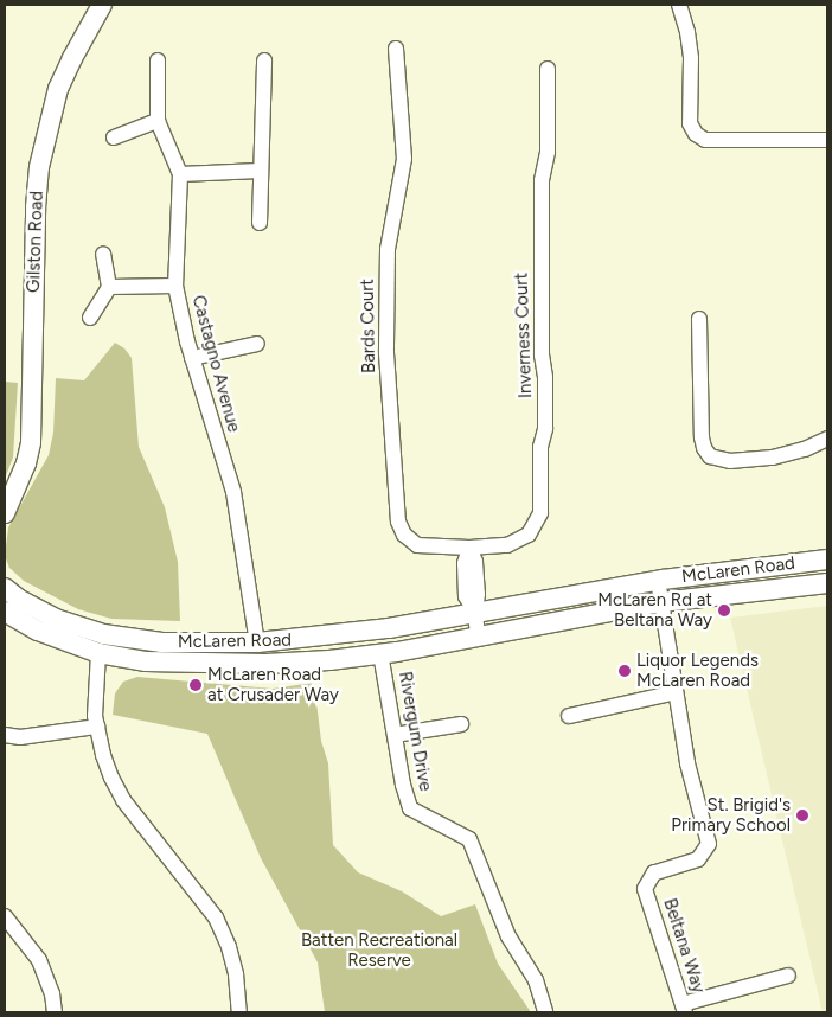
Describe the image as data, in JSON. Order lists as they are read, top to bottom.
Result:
{
  "streets": {
    "main road": ["Gilston Road", "McLaren Road"],
    "street": [
      "Bards Court",
      "Inverness Court",
      "Castagno Avenue",
      "Rivergum Drive",
      "Beltana Way"
    ]
  },
  "crossings": [
    ["Bards Court", "Inverness Court"],
    ["Castagno Avenue", "McLaren Road"],
    ["McLaren Road", "Rivergum Drive"],
    ["McLaren Road", "Beltana Way"]
  ],
  "parks": ["Batten Recreational Reserve"],
  "places": [
    "McLaren Rd at Beltana Way",
    "Liquor Legends McLaren Road",
    "McLaren Road at Crusader Way",
    "St. Brigid's Primary School"
  ]
}
